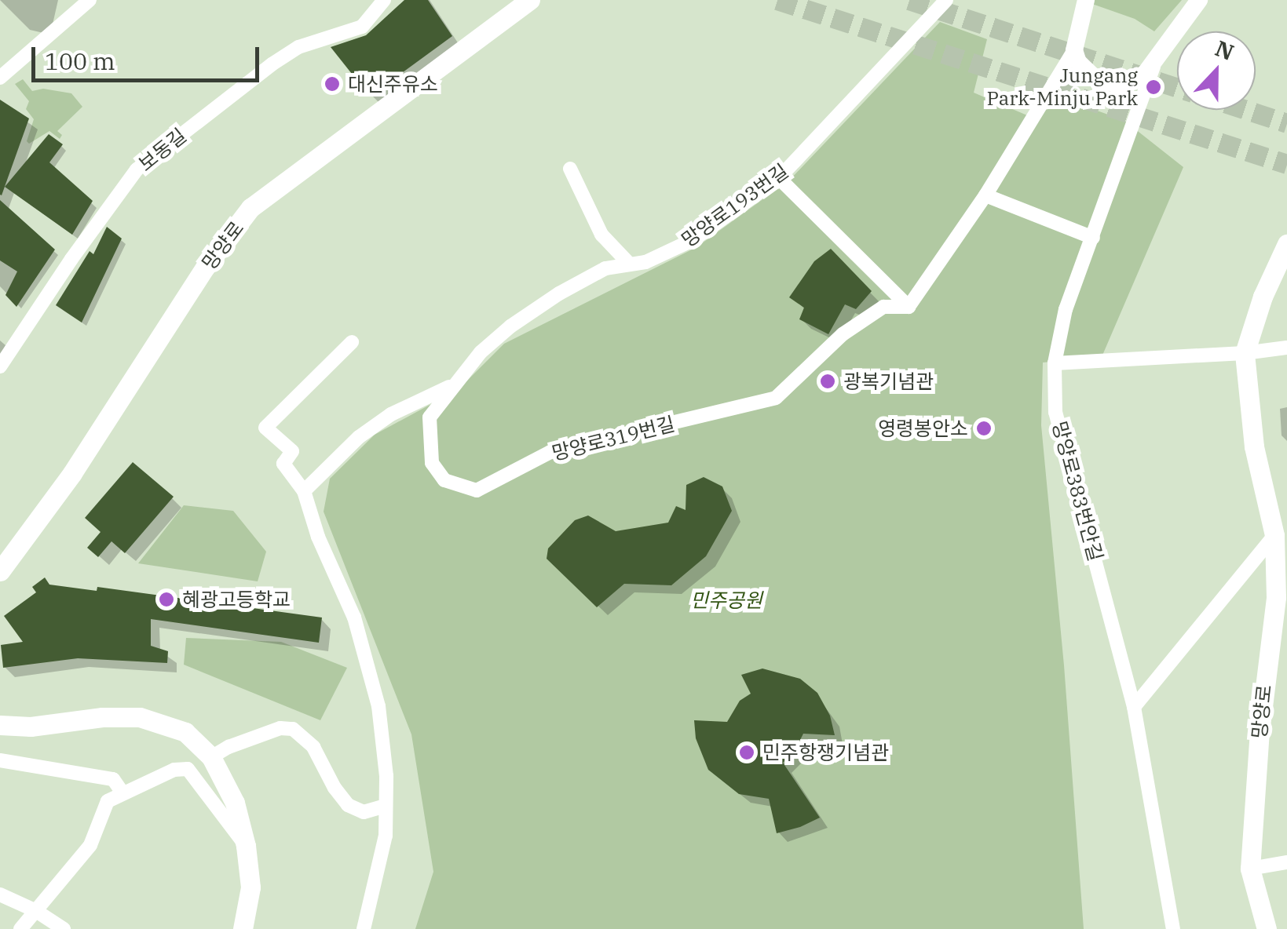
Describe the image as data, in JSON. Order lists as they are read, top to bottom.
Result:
{
  "streets": {
    "main road": ["망양로"],
    "street": [
      "보동길",
      "망양로193번길",
      "망양로319번길",
      "망양로383번안길"
    ]
  },
  "crossings": [
    ["망양로193번길", "망양로319번길"]
  ],
  "parks": ["민주공원"],
  "places": [
    "대신주유소",
    "Jungang Park-Minju Park",
    "광복기념관",
    "영령봉안소",
    "혜광고등학교",
    "민주항쟁기념관"
  ],
  "scale_bar": "100 m",
  "north": "top"
}
